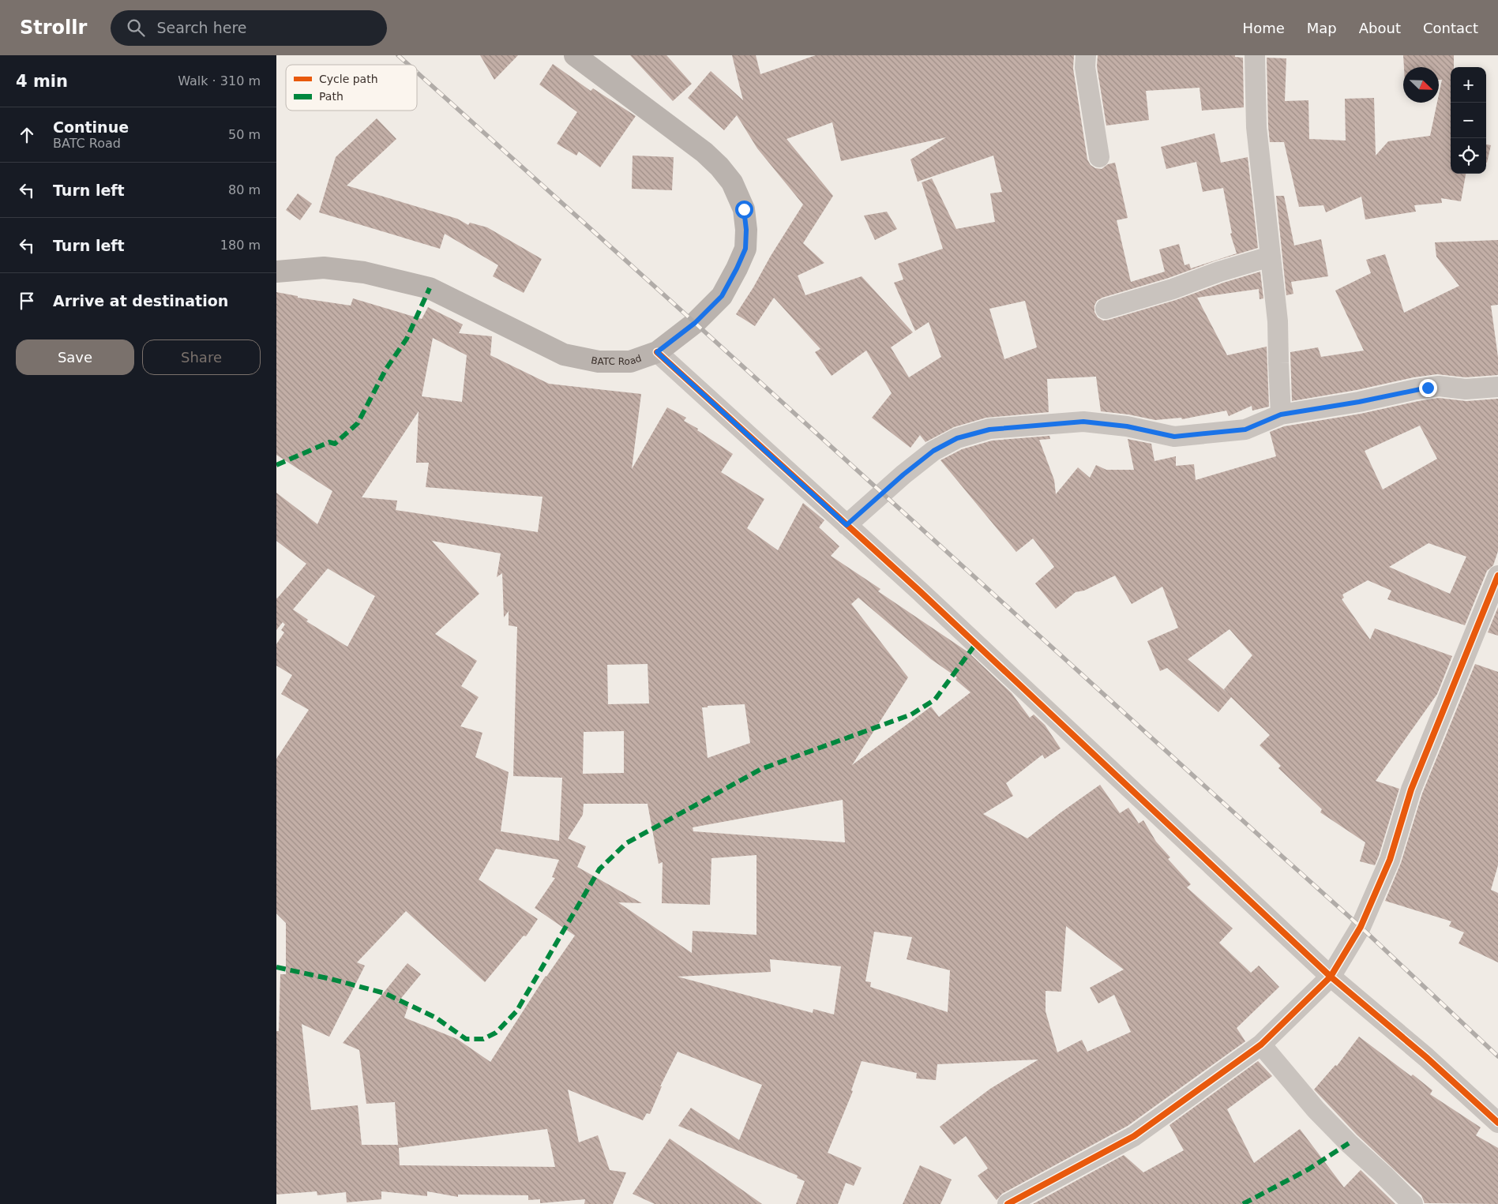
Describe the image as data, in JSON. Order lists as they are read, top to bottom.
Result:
{
  "streets": {
    "street": ["BATC Road"]
  },
  "legend": ["Cycle path", "Path"],
  "north": "bottom right",
  "page": {
    "header": "Strollr",
    "search": "Search here",
    "nav": [
      "Home",
      "Map",
      "About",
      "Contact"
    ],
    "heading": ["4 min", "Walk · 310 m"],
    "map_buttons": ["+", "−"],
    "list": [
      ["Continue", "BATC Road", "50 m"],
      ["Turn left", "80 m"],
      ["Turn left", "180 m"],
      "Arrive at destination"
    ],
    "buttons": ["Save", "Share"]
  }
}
